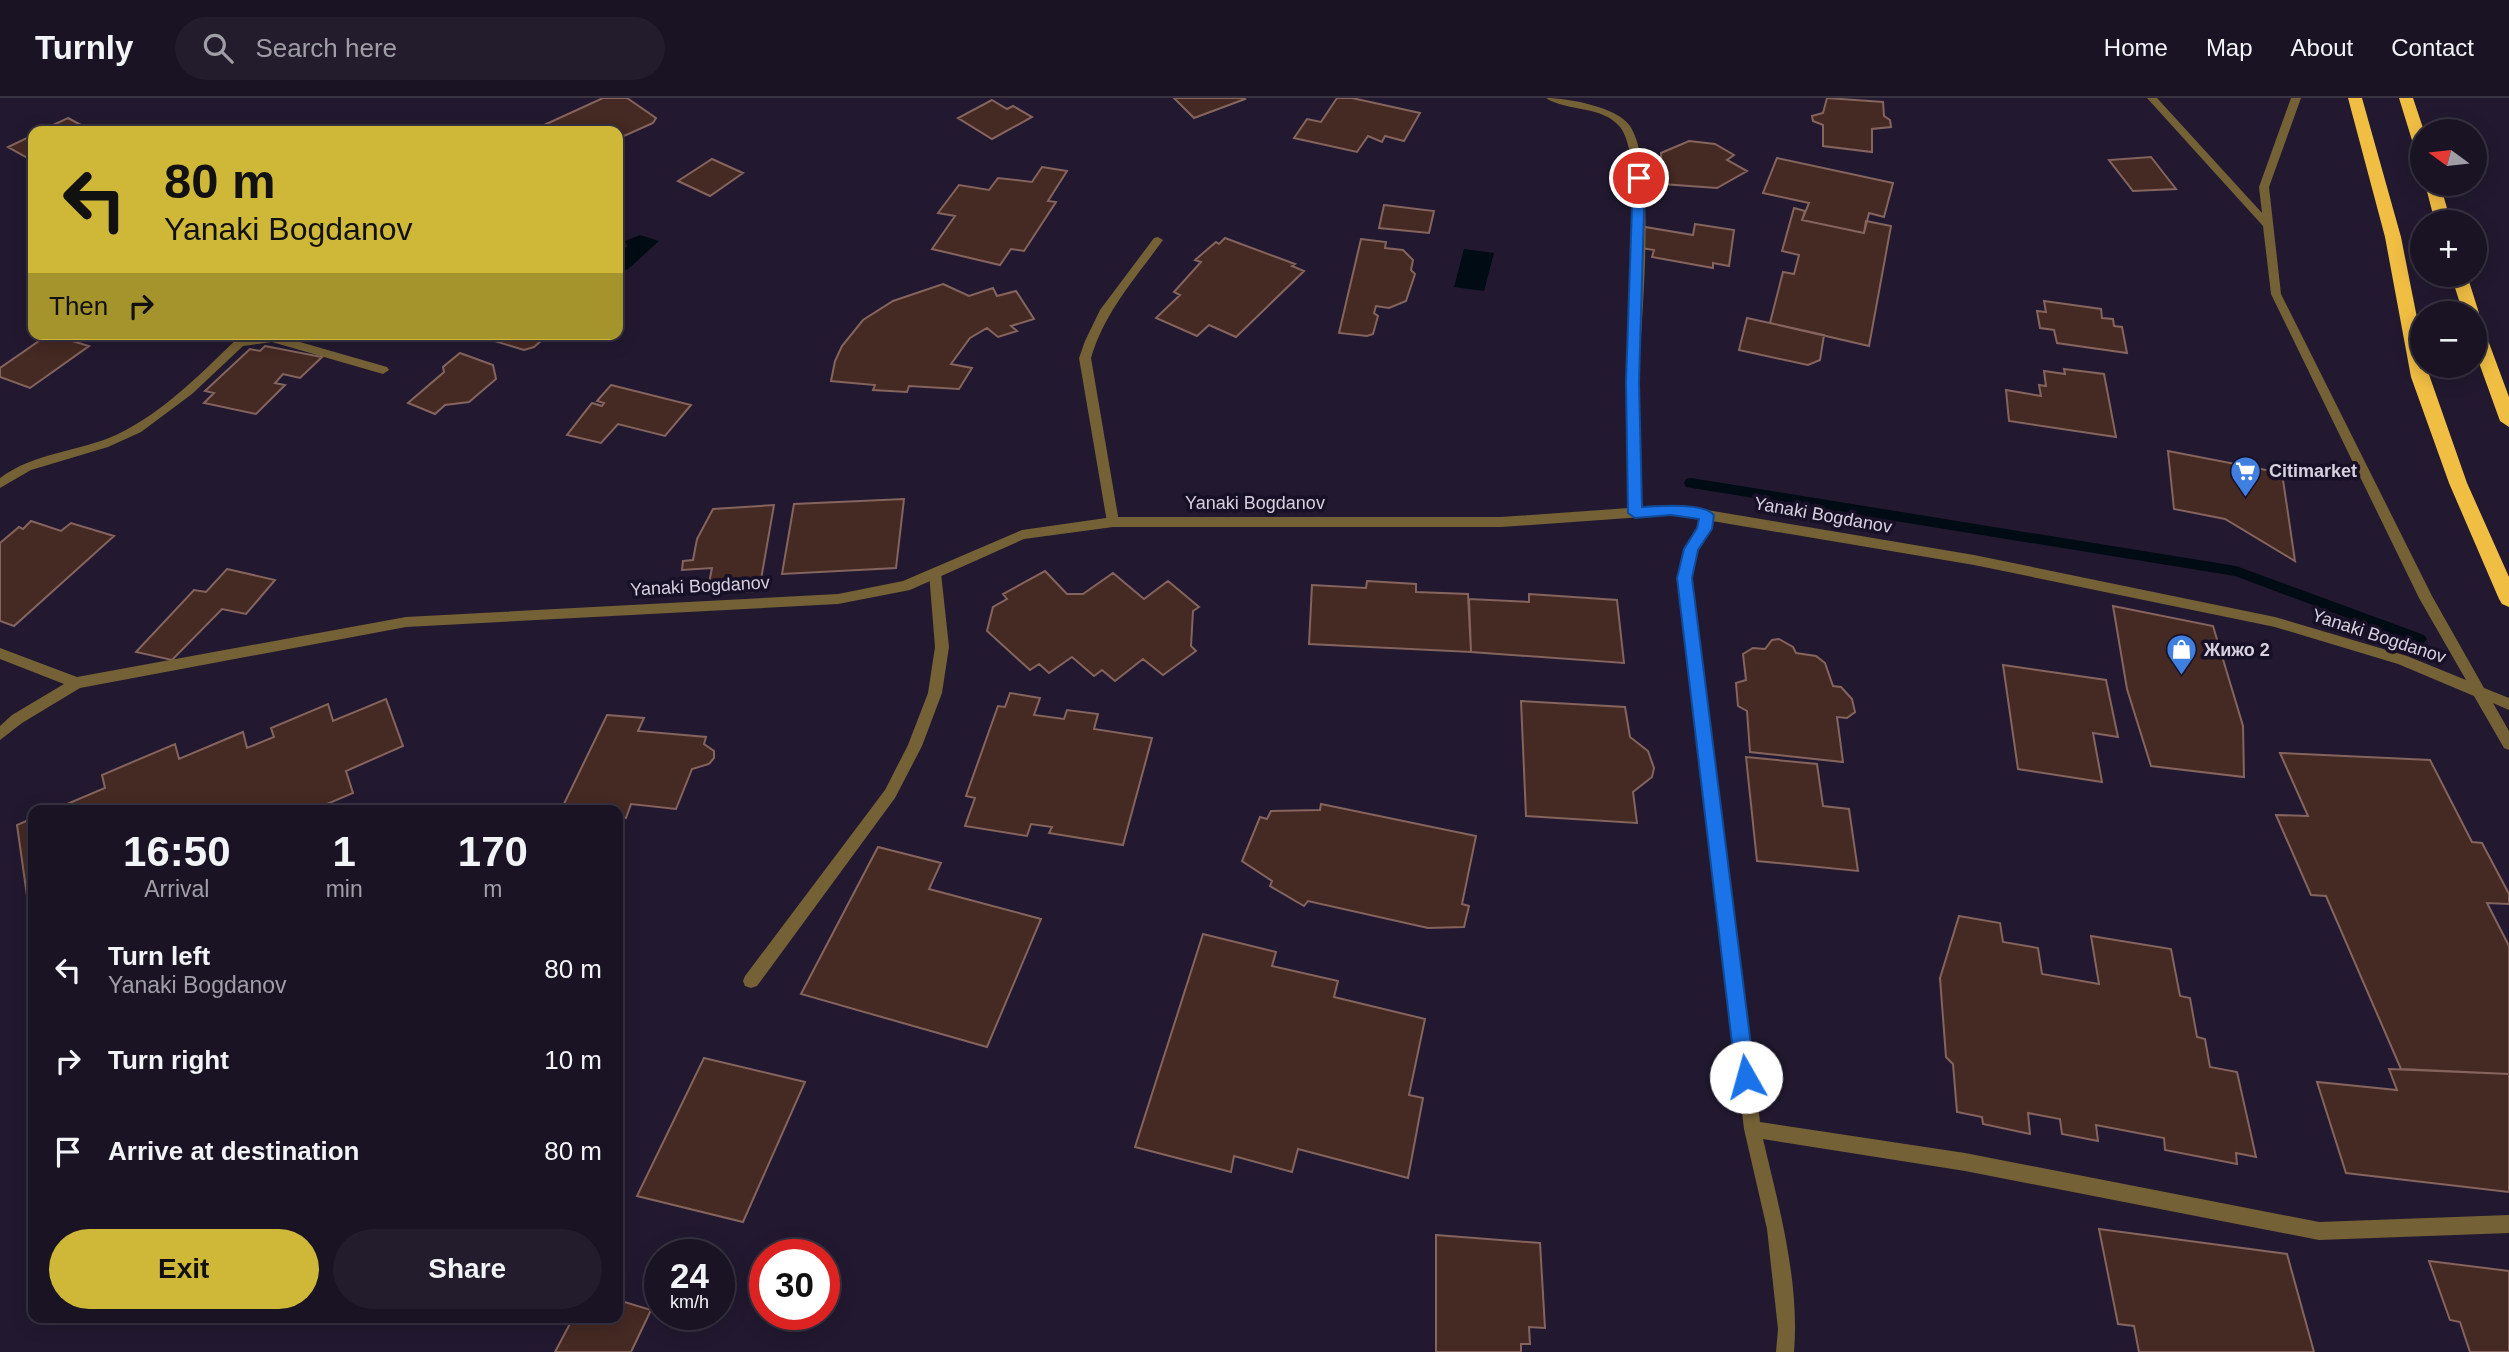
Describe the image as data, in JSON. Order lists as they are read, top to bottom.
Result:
{
  "streets": {
    "street": ["Yanaki Bogdanov"]
  },
  "places": {
    "supermarket": ["Citimarket"],
    "shop": ["Жижо 2"]
  },
  "north": "left",
  "page": {
    "header": "Turnly",
    "search": "Search here",
    "nav": [
      "Home",
      "Map",
      "About",
      "Contact"
    ],
    "map_buttons": ["+", "−"],
    "turn": ["80 m", "Yanaki Bogdanov"],
    "then": "Then",
    "eta": [
      "16:50",
      "Arrival",
      "1",
      "min",
      "170",
      "m"
    ],
    "list": [
      {
        "name": "Turn left",
        "note": "Yanaki Bogdanov",
        "value": "80 m"
      },
      {
        "name": "Turn right",
        "value": "10 m"
      },
      {
        "name": "Arrive at destination",
        "value": "80 m"
      }
    ],
    "buttons": ["Exit", "Share"],
    "speed": "24 km/h",
    "limit": "30"
  }
}
